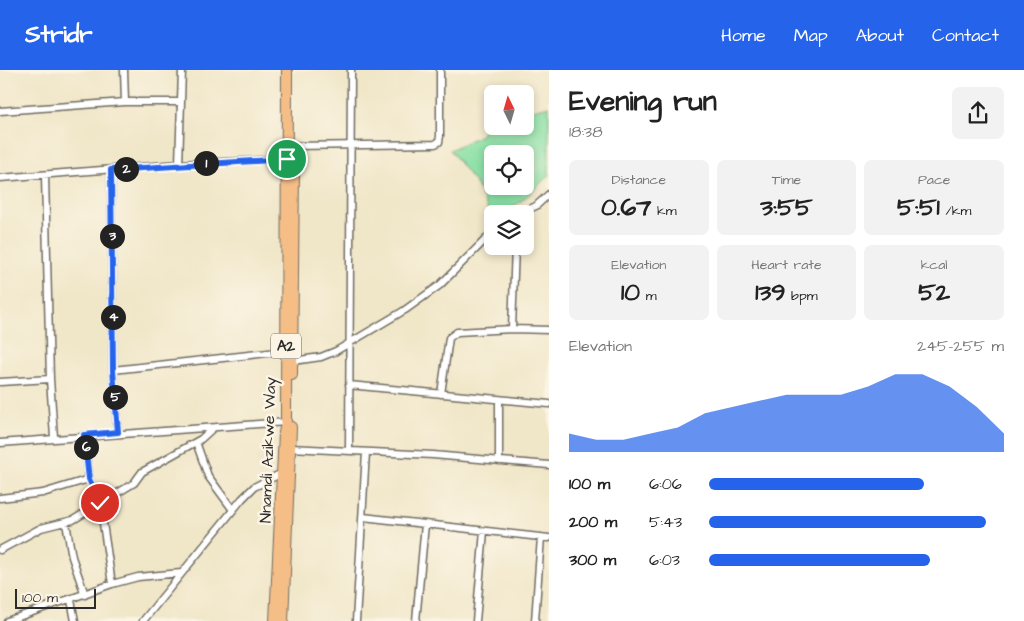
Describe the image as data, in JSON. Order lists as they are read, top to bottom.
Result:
{
  "streets": {
    "highway": ["A2", "Nnamdi Azikwe Way"]
  },
  "scale_bar": "100 m",
  "north": "top",
  "page": {
    "header": "Stridr",
    "nav": [
      "Home",
      "Map",
      "About",
      "Contact"
    ],
    "heading": ["Evening run", "18:38"],
    "pins": [
      "1",
      "2",
      "3",
      "4",
      "5",
      "6"
    ],
    "stats": [
      ["Distance", "0.67 km"],
      ["Time", "3:55"],
      ["Pace", "5:51 /km"],
      ["Elevation", "10 m"],
      ["Heart rate", "139 bpm"],
      ["kcal", "52"]
    ],
    "chart": ["Elevation", "245–255 m"],
    "list": [
      {
        "name": "100 m",
        "note": "6:06"
      },
      {
        "name": "200 m",
        "note": "5:43"
      },
      {
        "name": "300 m",
        "note": "6:03"
      }
    ],
    "scale": "100 m"
  }
}
